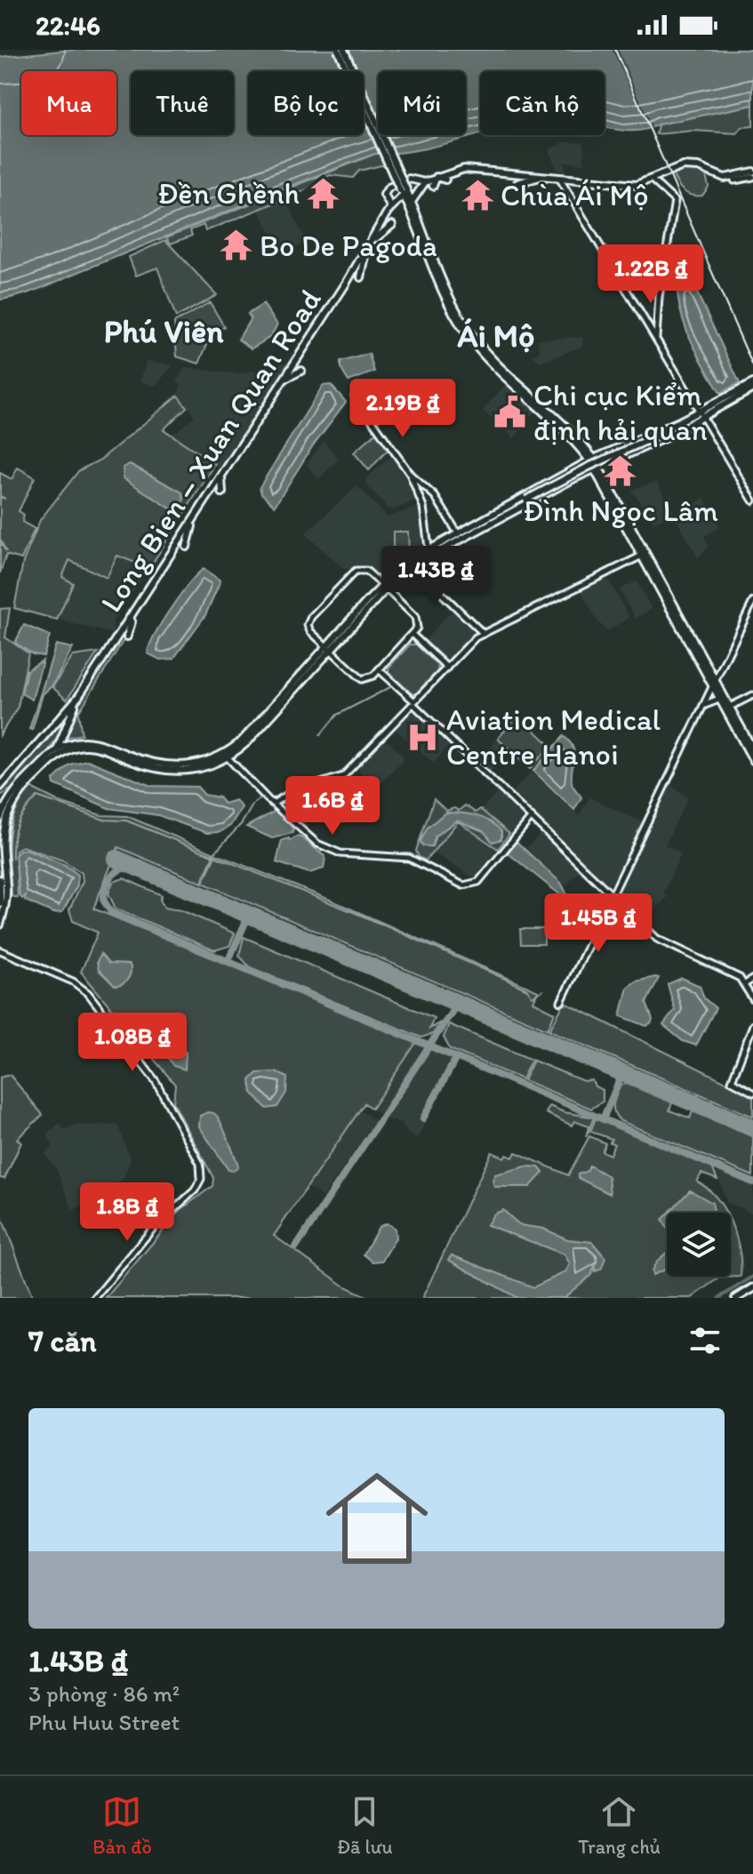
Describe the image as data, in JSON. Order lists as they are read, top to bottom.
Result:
{
  "streets": {
    "main road": ["Long Bien – Xuan Quan Road"]
  },
  "districts": ["Phú Viên", "Ái Mộ"],
  "places": {
    "temple": [
      "Đền Ghềnh",
      "Chùa Ái Mộ",
      "Bo De Pagoda",
      "Đình Ngọc Lâm"
    ],
    "public building": ["Chi cục Kiểm định hải quan"],
    "hospital": ["Aviation Medical Centre Hanoi"]
  },
  "page": {
    "status": "22:46",
    "chip": [
      "Mua",
      "Thuê",
      "Bộ lọc",
      "Mới",
      "Căn hộ"
    ],
    "price": [
      "1.22B ₫",
      "2.19B ₫",
      "1.43B ₫",
      "1.6B ₫",
      "1.45B ₫",
      "1.08B ₫",
      "1.8B ₫"
    ],
    "heading": "7 căn",
    "list": [
      {
        "name": "1.43B ₫",
        "note": "3 phòng · 86 m² · Phu Huu Street"
      }
    ],
    "tabs": ["Bản đồ", "Đã lưu", "Trang chủ"]
  }
}
